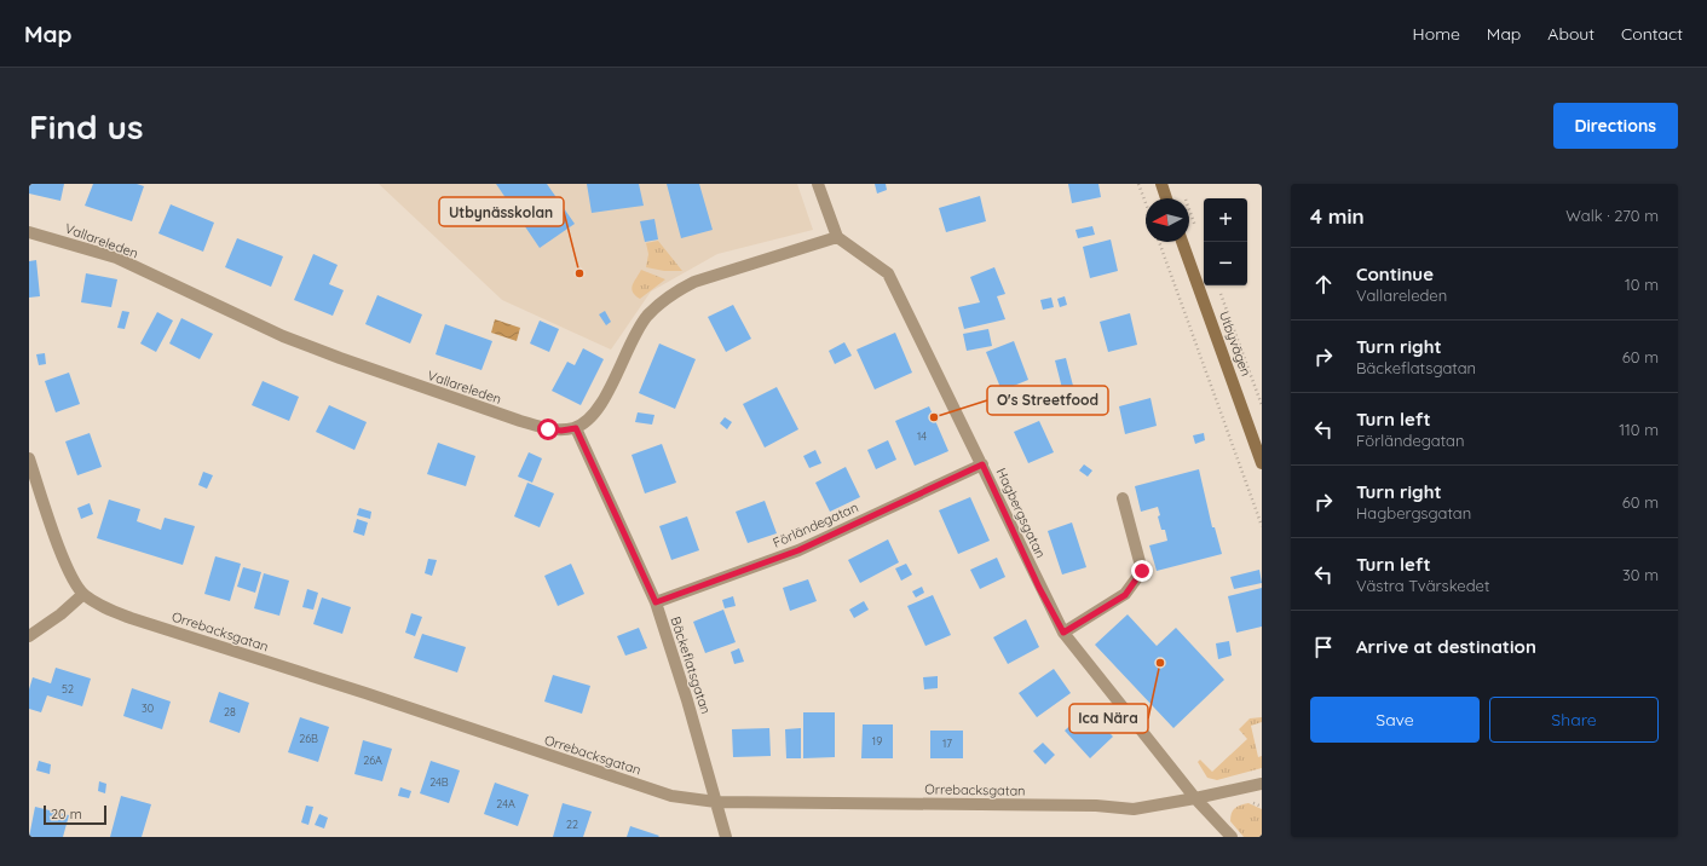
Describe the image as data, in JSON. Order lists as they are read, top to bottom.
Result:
{
  "streets": {
    "street": [
      "Vallareleden",
      "Utbyvägen",
      "Hagbergsgatan",
      "Förländegatan",
      "Orrebacksgatan",
      "Bäckeflatsgatan"
    ]
  },
  "crossings": [
    ["Vallareleden", "Bäckeflatsgatan"],
    ["Hagbergsgatan", "Förländegatan"],
    ["Hagbergsgatan", "Orrebacksgatan"],
    ["Förländegatan", "Bäckeflatsgatan"],
    ["Orrebacksgatan", "Bäckeflatsgatan"]
  ],
  "places": ["Utbynässkolan", "O's Streetfood", "Ica Nära"],
  "house_numbers": [
    "14",
    "52",
    "30",
    "28",
    "26B",
    "19",
    "17",
    "26A",
    "24B",
    "24A",
    "22"
  ],
  "scale_bar": "20 m",
  "north": "left",
  "page": {
    "header": "Map",
    "nav": [
      "Home",
      "Map",
      "About",
      "Contact"
    ],
    "buttons": [
      "Directions",
      ["Save", "Share"]
    ],
    "title": "Find us",
    "heading": ["4 min", "Walk · 270 m"],
    "map_buttons": ["+", "−"],
    "list": [
      ["Continue", "Vallareleden", "10 m"],
      ["Turn right", "Bäckeflatsgatan", "60 m"],
      ["Turn left", "Förländegatan", "110 m"],
      ["Turn right", "Hagbergsgatan", "60 m"],
      ["Turn left", "Västra Tvärskedet", "30 m"],
      "Arrive at destination"
    ],
    "scale": "20 m"
  }
}
